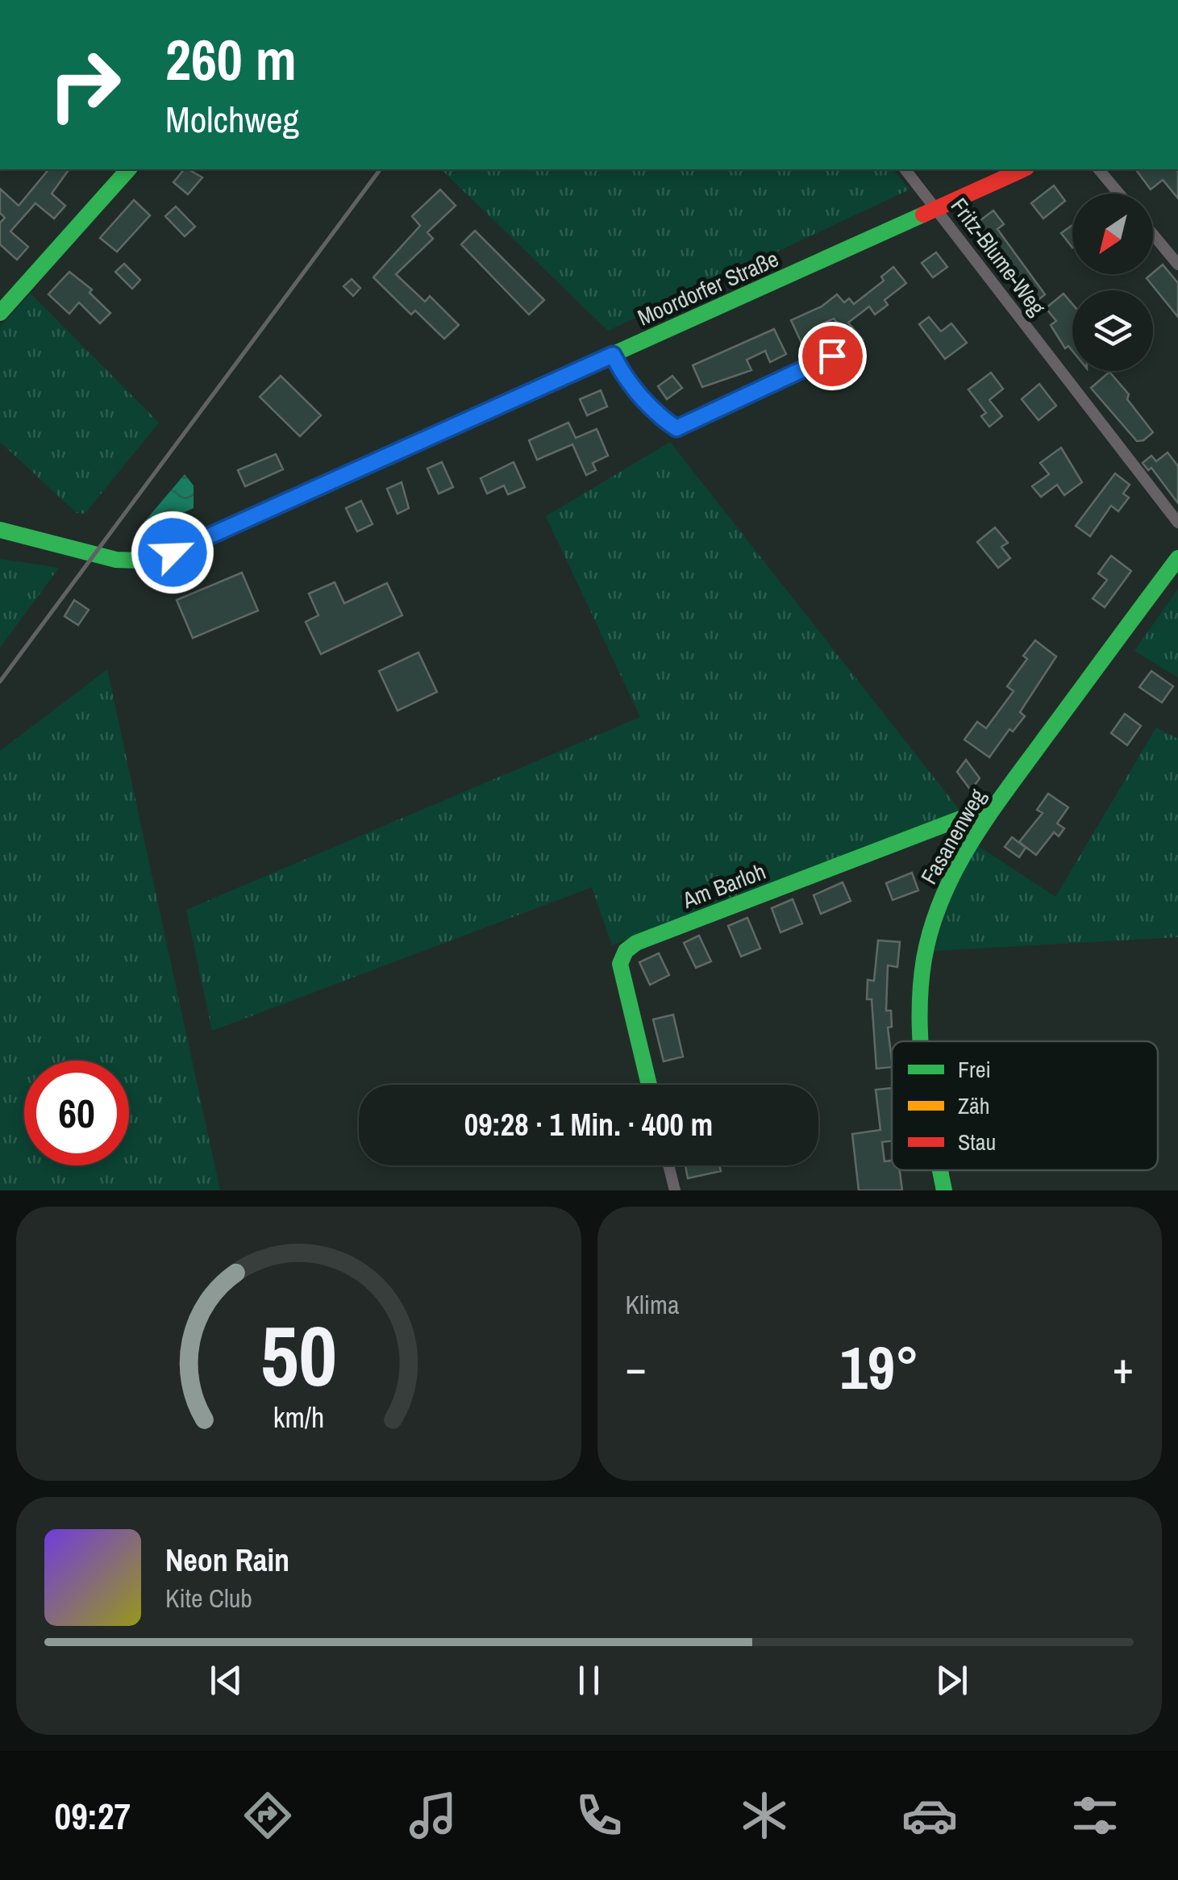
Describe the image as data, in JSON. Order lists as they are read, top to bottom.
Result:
{
  "streets": {
    "street": [
      "Fritz-Blume-Weg",
      "Moordorfer Straße",
      "Fasanenweg",
      "Am Barloh"
    ]
  },
  "crossings": [
    ["Fritz-Blume-Weg", "Moordorfer Straße"],
    ["Fasanenweg", "Am Barloh"]
  ],
  "legend": ["Frei", "Zäh", "Stau"],
  "north": "bottom left",
  "page": {
    "turn": ["260 m", "Molchweg"],
    "limit": "60",
    "trip": "09:28 · 1 Min. · 400 m",
    "tile": "Klima",
    "heat": ["−", "19°", "+"],
    "song": ["Neon Rain", "Kite Club"],
    "tabs": "09:27",
    "gauge": ["50", "km/h"]
  }
}
